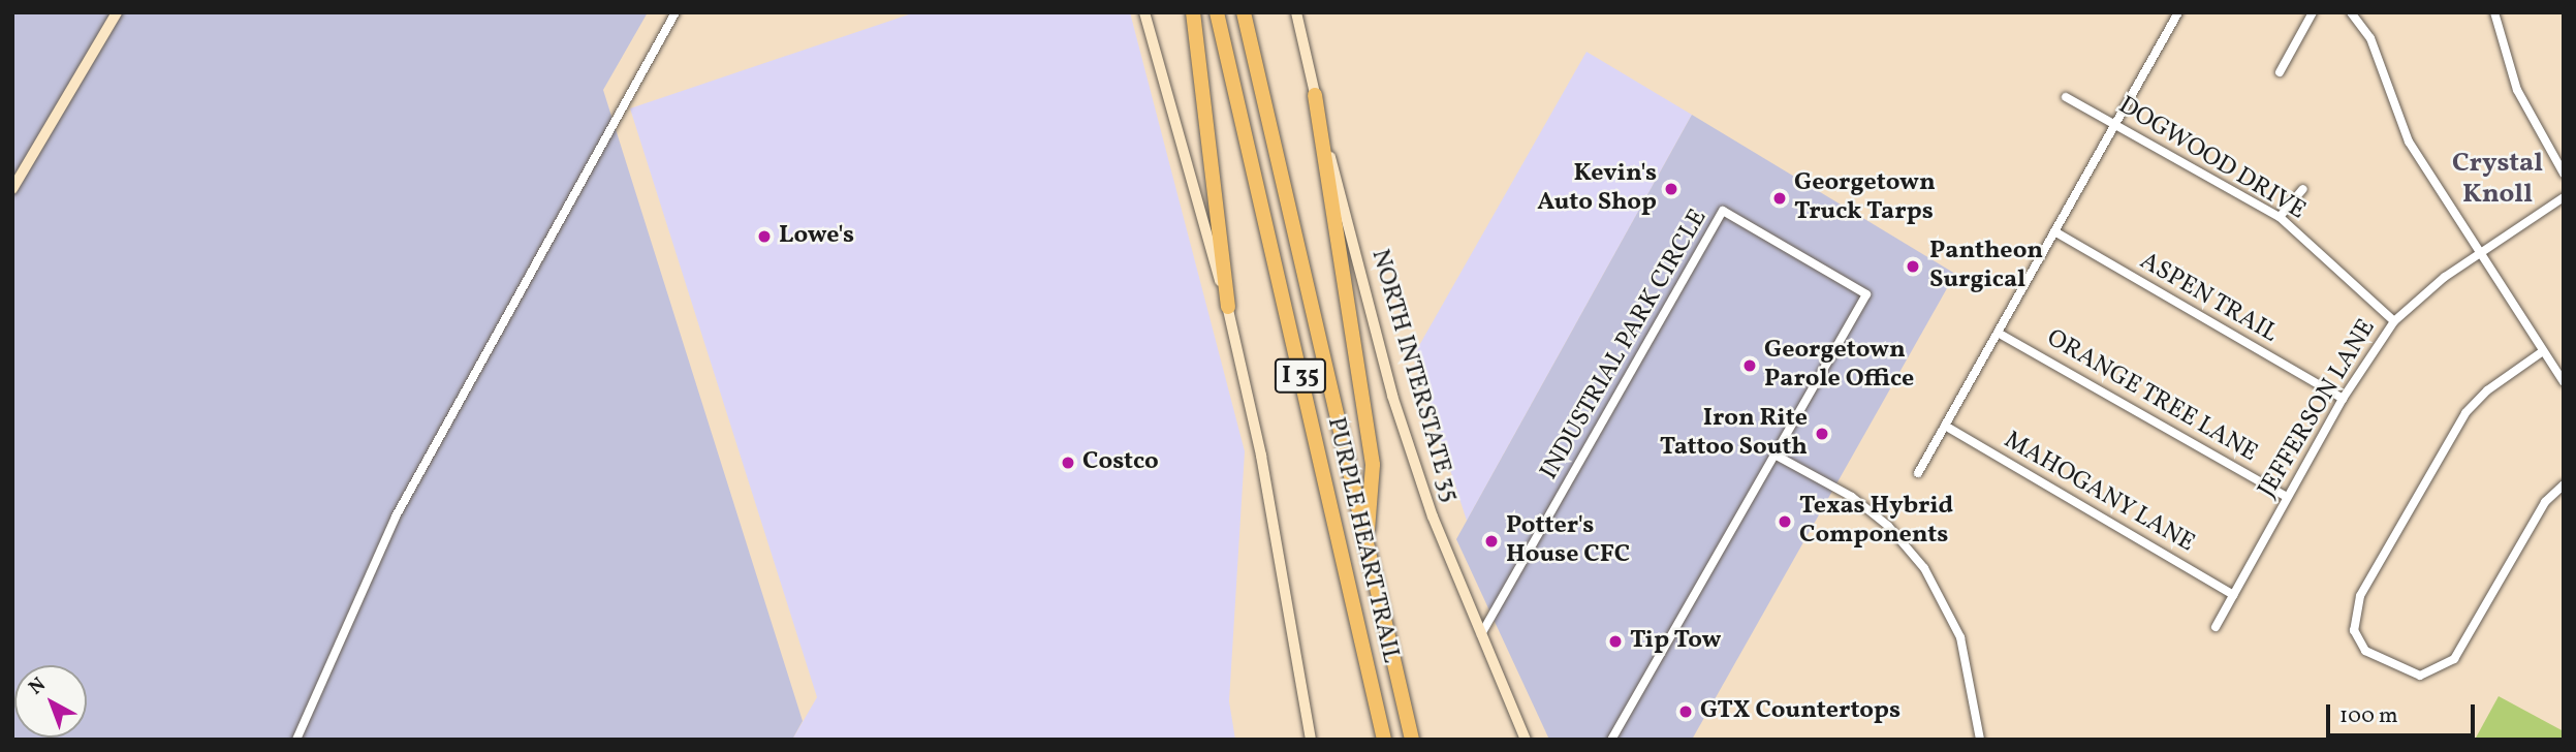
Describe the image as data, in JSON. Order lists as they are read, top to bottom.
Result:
{
  "streets": {
    "highway": ["I 35", "PURPLE HEART TRAIL"],
    "main road": ["NORTH INTERSTATE 35"],
    "street": [
      "DOGWOOD DRIVE",
      "ASPEN TRAIL",
      "INDUSTRIAL PARK CIRCLE",
      "ORANGE TREE LANE",
      "JEFFERSON LANE",
      "MAHOGANY LANE"
    ]
  },
  "crossings": [
    ["DOGWOOD DRIVE", "JEFFERSON LANE"],
    ["ASPEN TRAIL", "JEFFERSON LANE"],
    ["INDUSTRIAL PARK CIRCLE", "NORTH INTERSTATE 35"],
    ["ORANGE TREE LANE", "JEFFERSON LANE"],
    ["JEFFERSON LANE", "MAHOGANY LANE"]
  ],
  "districts": ["Crystal Knoll"],
  "places": [
    "Kevin's Auto Shop",
    "Georgetown Truck Tarps",
    "Lowe's",
    "Pantheon Surgical",
    "Georgetown Parole Office",
    "Iron Rite Tattoo South",
    "Costco",
    "Texas Hybrid Components",
    "Potter's House CFC",
    "Tip Tow",
    "GTX Countertops"
  ],
  "scale_bar": "100 m",
  "north": "top left"
}
